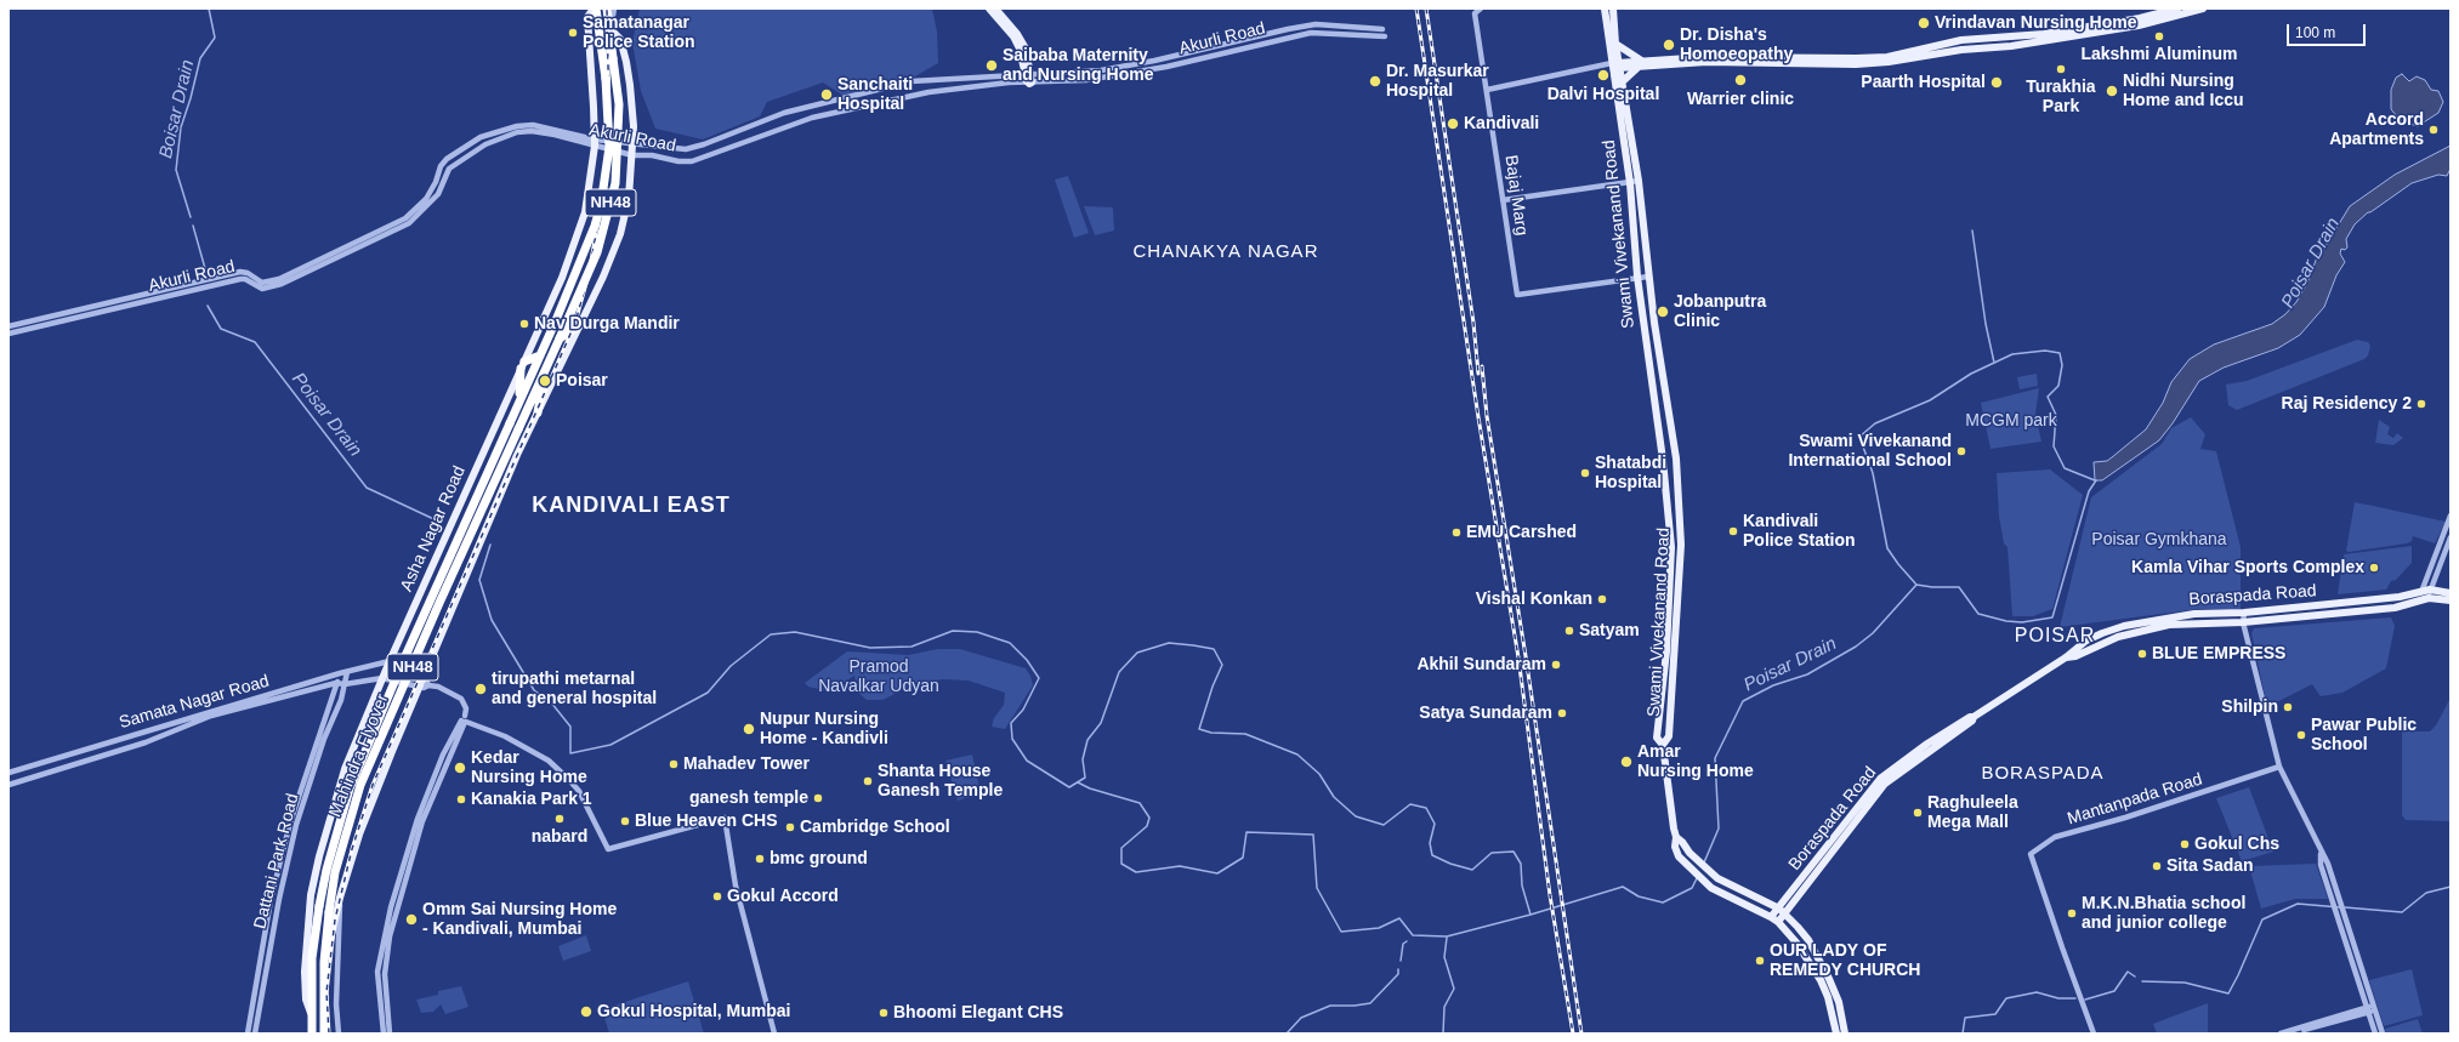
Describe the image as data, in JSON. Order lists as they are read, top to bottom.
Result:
{
  "streets": {
    "highway": ["NH48", "Mahindra Flyover"],
    "main road": ["Swami Vivekanand Road", "Asha Nagar Road", "Boraspada Road"],
    "street": [
      "Akurli Road",
      "Bajaj Marg",
      "Samata Nagar Road",
      "Mantanpada Road",
      "Dattani Park Road"
    ]
  },
  "crossings": [
    ["Akurli Road", "Asha Nagar Road"],
    ["Bajaj Marg", "Swami Vivekanand Road"],
    ["NH48", "Asha Nagar Road"],
    ["NH48", "Mahindra Flyover"],
    ["Swami Vivekanand Road", "Boraspada Road"],
    ["Asha Nagar Road", "Samata Nagar Road"],
    ["Asha Nagar Road", "Mahindra Flyover"],
    ["Samata Nagar Road", "Dattani Park Road"]
  ],
  "districts": [
    "CHANAKYA NAGAR",
    "KANDIVALI EAST",
    "POISAR",
    "BORASPADA"
  ],
  "water": ["Boisar Drain", "Poisar Drain"],
  "parks": ["MCGM park", "Poisar Gymkhana", "Pramod Navalkar Udyan"],
  "places": [
    "Vrindavan Nursing Home",
    "Samatanagar Police Station",
    "Lakshmi Aluminum",
    "Dr. Disha's Homoeopathy",
    "Saibaba Maternity and Nursing Home",
    "Turakhia Park",
    "Dalvi Hospital",
    "Warrier clinic",
    "Dr. Masurkar Hospital",
    "Paarth Hospital",
    "Nidhi Nursing Home and Iccu",
    "Sanchaiti Hospital",
    "Kandivali",
    "Accord Apartments",
    "Jobanputra Clinic",
    "Nav Durga Mandir",
    "Poisar",
    "Raj Residency 2",
    "Swami Vivekanand International School",
    "Shatabdi Hospital",
    "Kandivali Police Station",
    "EMU Carshed",
    "Kamla Vihar Sports Complex",
    "Vishal Konkan",
    "Satyam",
    "BLUE EMPRESS",
    "Akhil Sundaram",
    "tirupathi metarnal and general hospital",
    "Shilpin",
    "Satya Sundaram",
    "Nupur Nursing Home - Kandivli",
    "Pawar Public School",
    "Amar Nursing Home",
    "Mahadev Tower",
    "Kedar Nursing Home",
    "Shanta House Ganesh Temple",
    "ganesh temple",
    "Kanakia Park 1",
    "Raghuleela Mega Mall",
    "nabard",
    "Blue Heaven CHS",
    "Cambridge School",
    "Gokul Chs",
    "bmc ground",
    "Sita Sadan",
    "Gokul Accord",
    "M.K.N.Bhatia school and junior college",
    "Omm Sai Nursing Home - Kandivali, Mumbai",
    "OUR LADY OF REMEDY CHURCH",
    "Gokul Hospital, Mumbai",
    "Bhoomi Elegant CHS"
  ],
  "scale_bar": "100 m"
}
